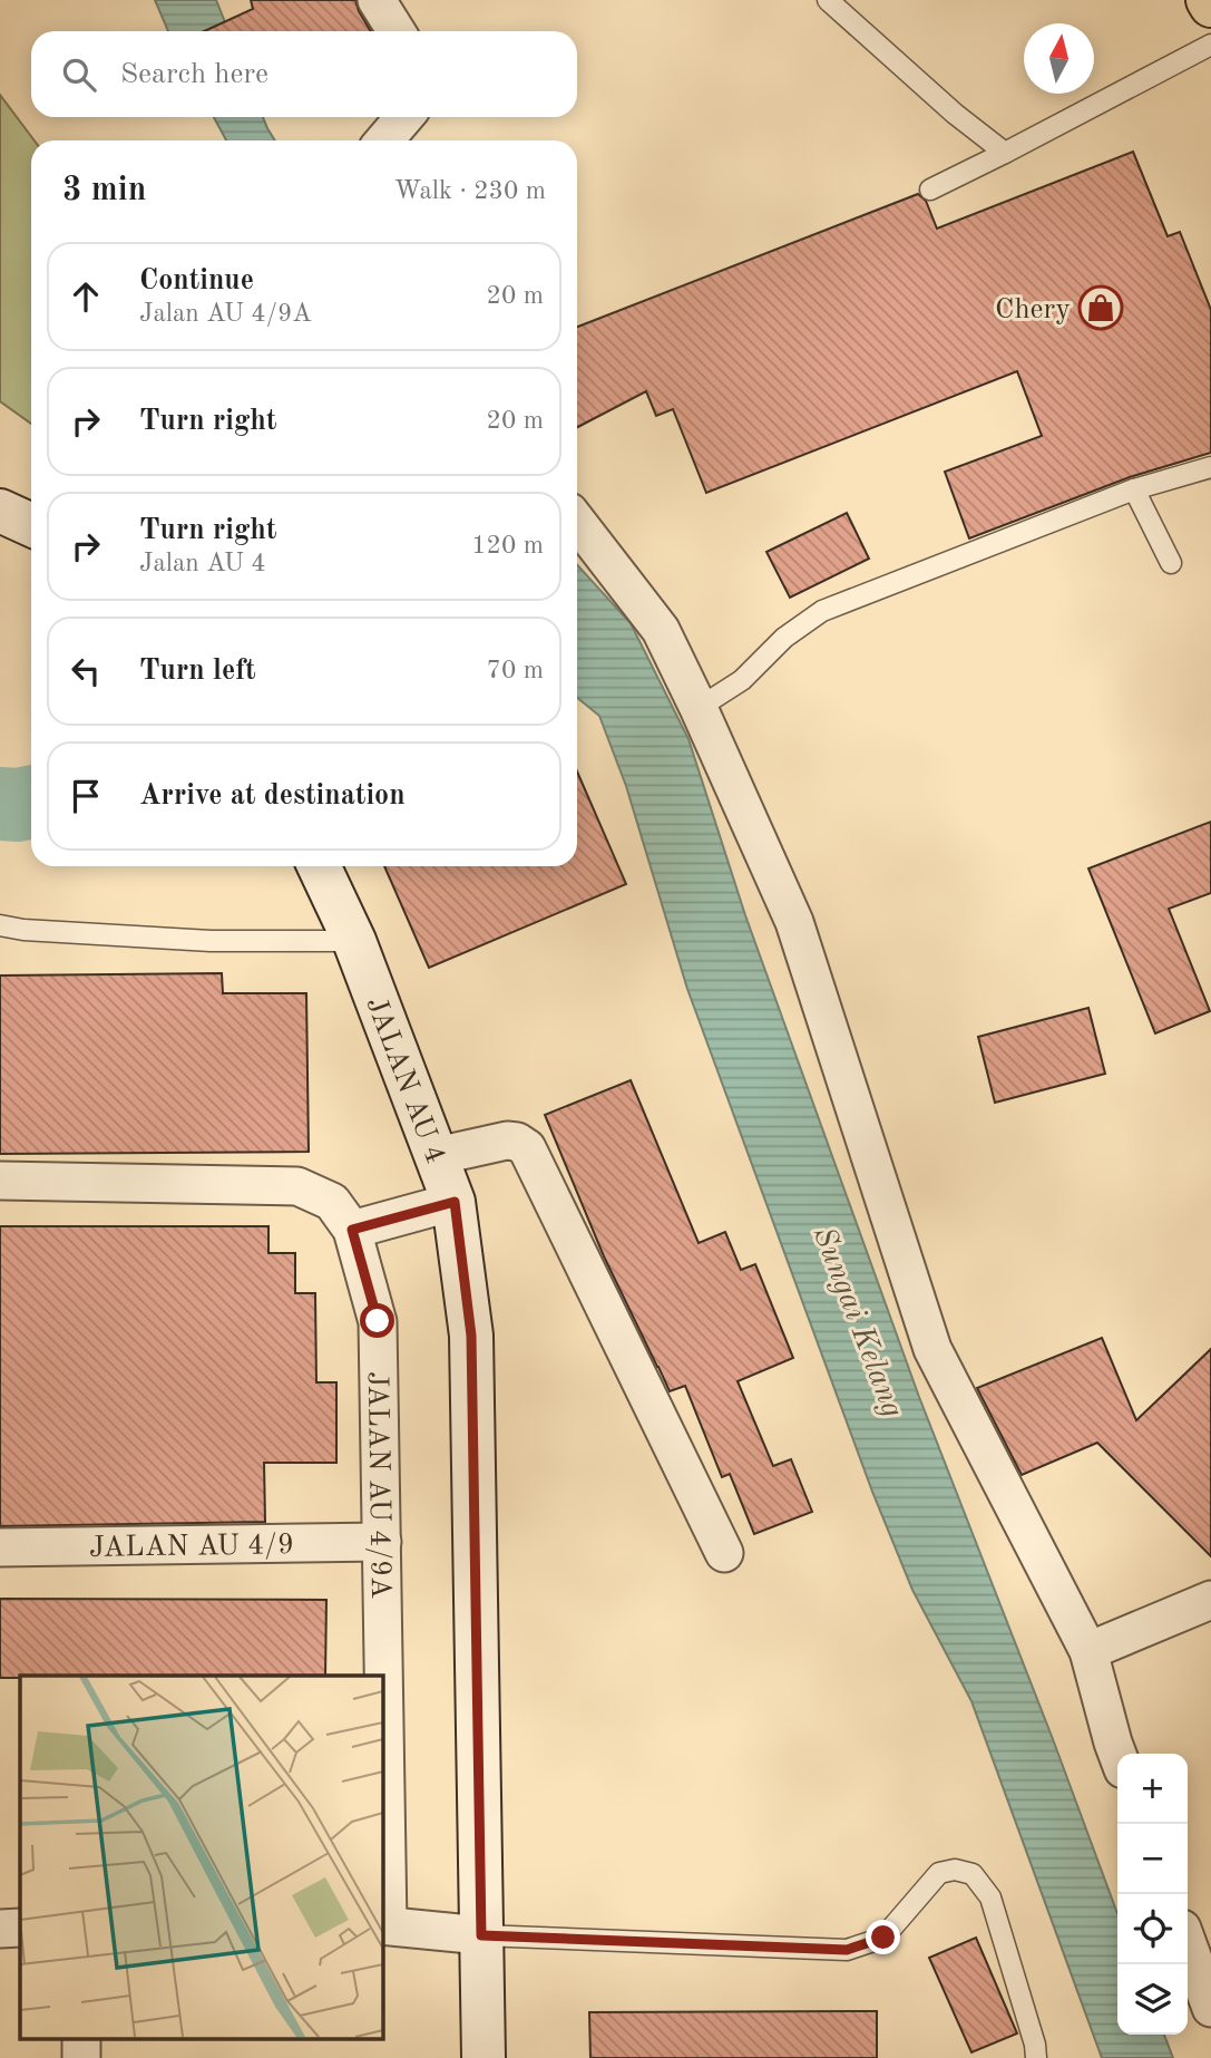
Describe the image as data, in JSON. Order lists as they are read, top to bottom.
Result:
{
  "streets": {
    "main road": ["JALAN AU 4"],
    "street": ["JALAN AU 4/9A", "JALAN AU 4/9"]
  },
  "crossings": [
    ["JALAN AU 4/9A", "JALAN AU 4/9"]
  ],
  "water": ["Sungai Kelang"],
  "places": {
    "shop": ["Chery"]
  },
  "north": "top",
  "page": {
    "search": "Search here",
    "heading": ["3 min", "Walk · 230 m"],
    "list": [
      ["Continue", "Jalan AU 4/9A", "20 m"],
      ["Turn right", "20 m"],
      ["Turn right", "Jalan AU 4", "120 m"],
      ["Turn left", "70 m"],
      "Arrive at destination"
    ],
    "map_buttons": ["+", "−"]
  }
}
